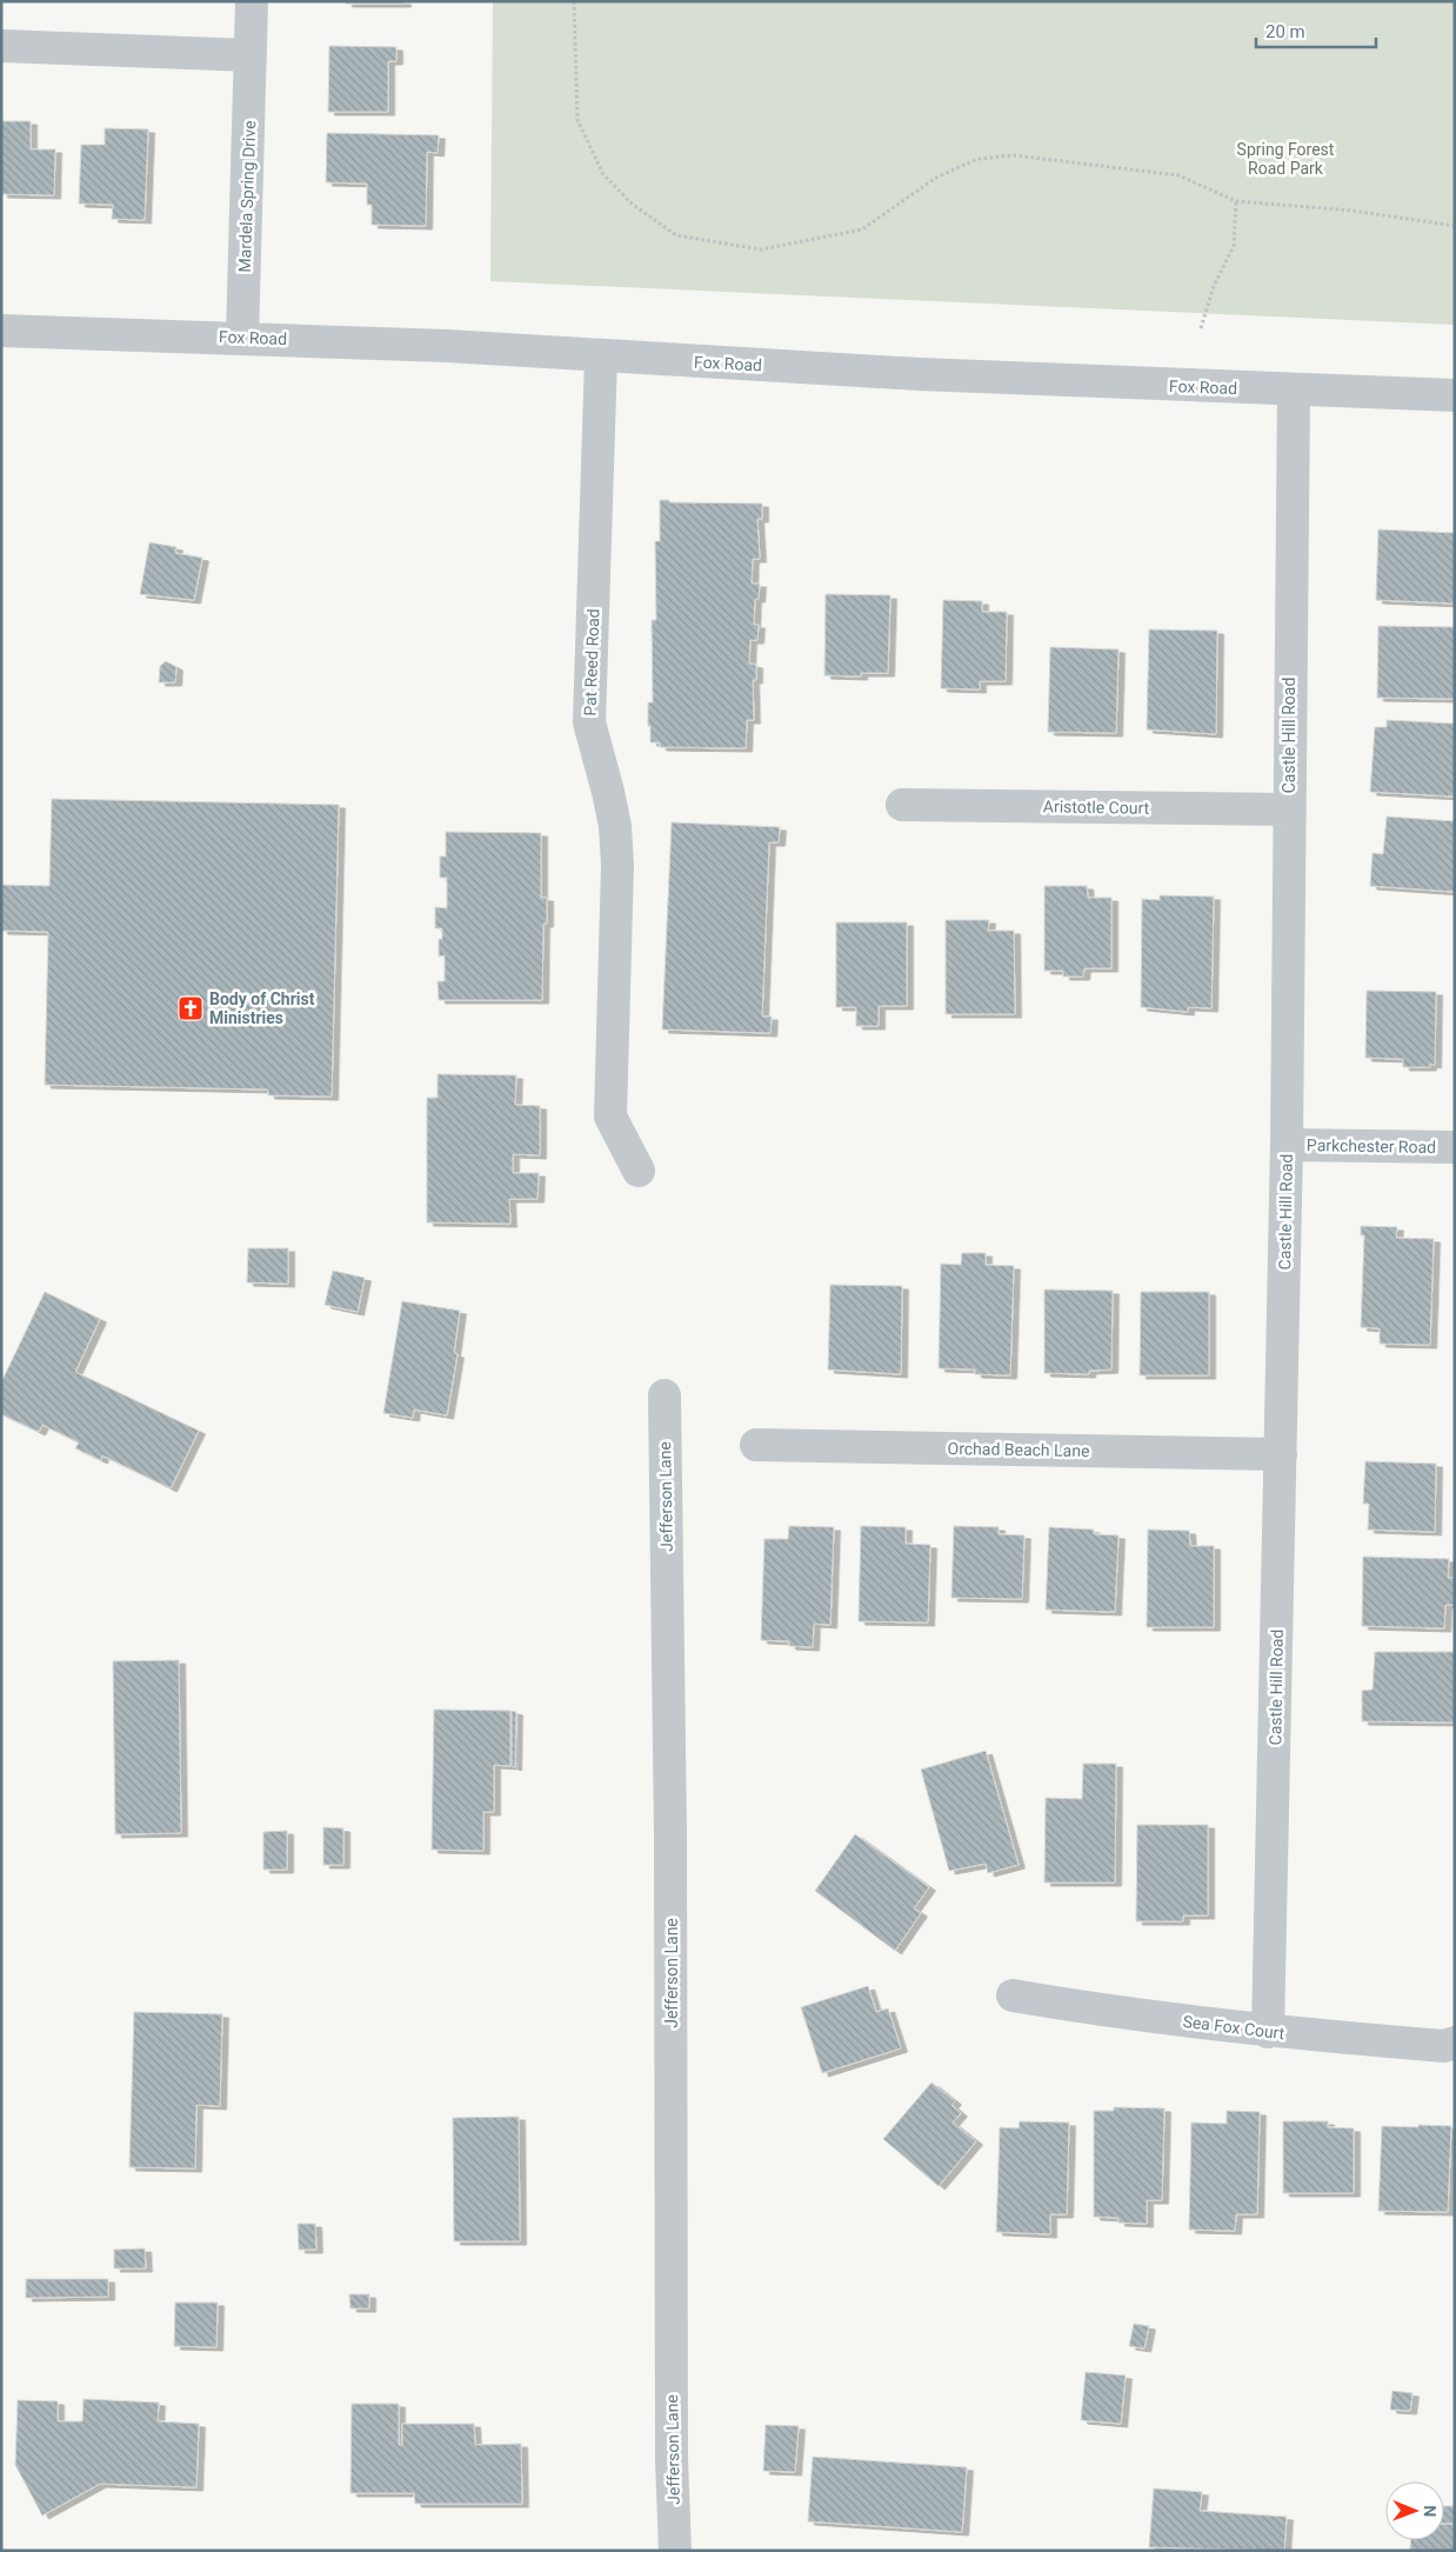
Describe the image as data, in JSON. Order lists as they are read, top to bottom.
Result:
{
  "streets": {
    "street": [
      "Mardela Spring Drive",
      "Fox Road",
      "Pat Reed Road",
      "Castle Hill Road",
      "Aristotle Court",
      "Parkchester Road",
      "Orchad Beach Lane",
      "Jefferson Lane",
      "Sea Fox Court"
    ]
  },
  "crossings": [
    ["Mardela Spring Drive", "Fox Road"],
    ["Fox Road", "Pat Reed Road"],
    ["Fox Road", "Castle Hill Road"],
    ["Castle Hill Road", "Aristotle Court"],
    ["Castle Hill Road", "Parkchester Road"],
    ["Castle Hill Road", "Orchad Beach Lane"],
    ["Castle Hill Road", "Sea Fox Court"]
  ],
  "parks": ["Spring Forest Road Park"],
  "places": {
    "church": ["Body of Christ Ministries"]
  },
  "scale_bar": "20 m",
  "north": "right"
}
